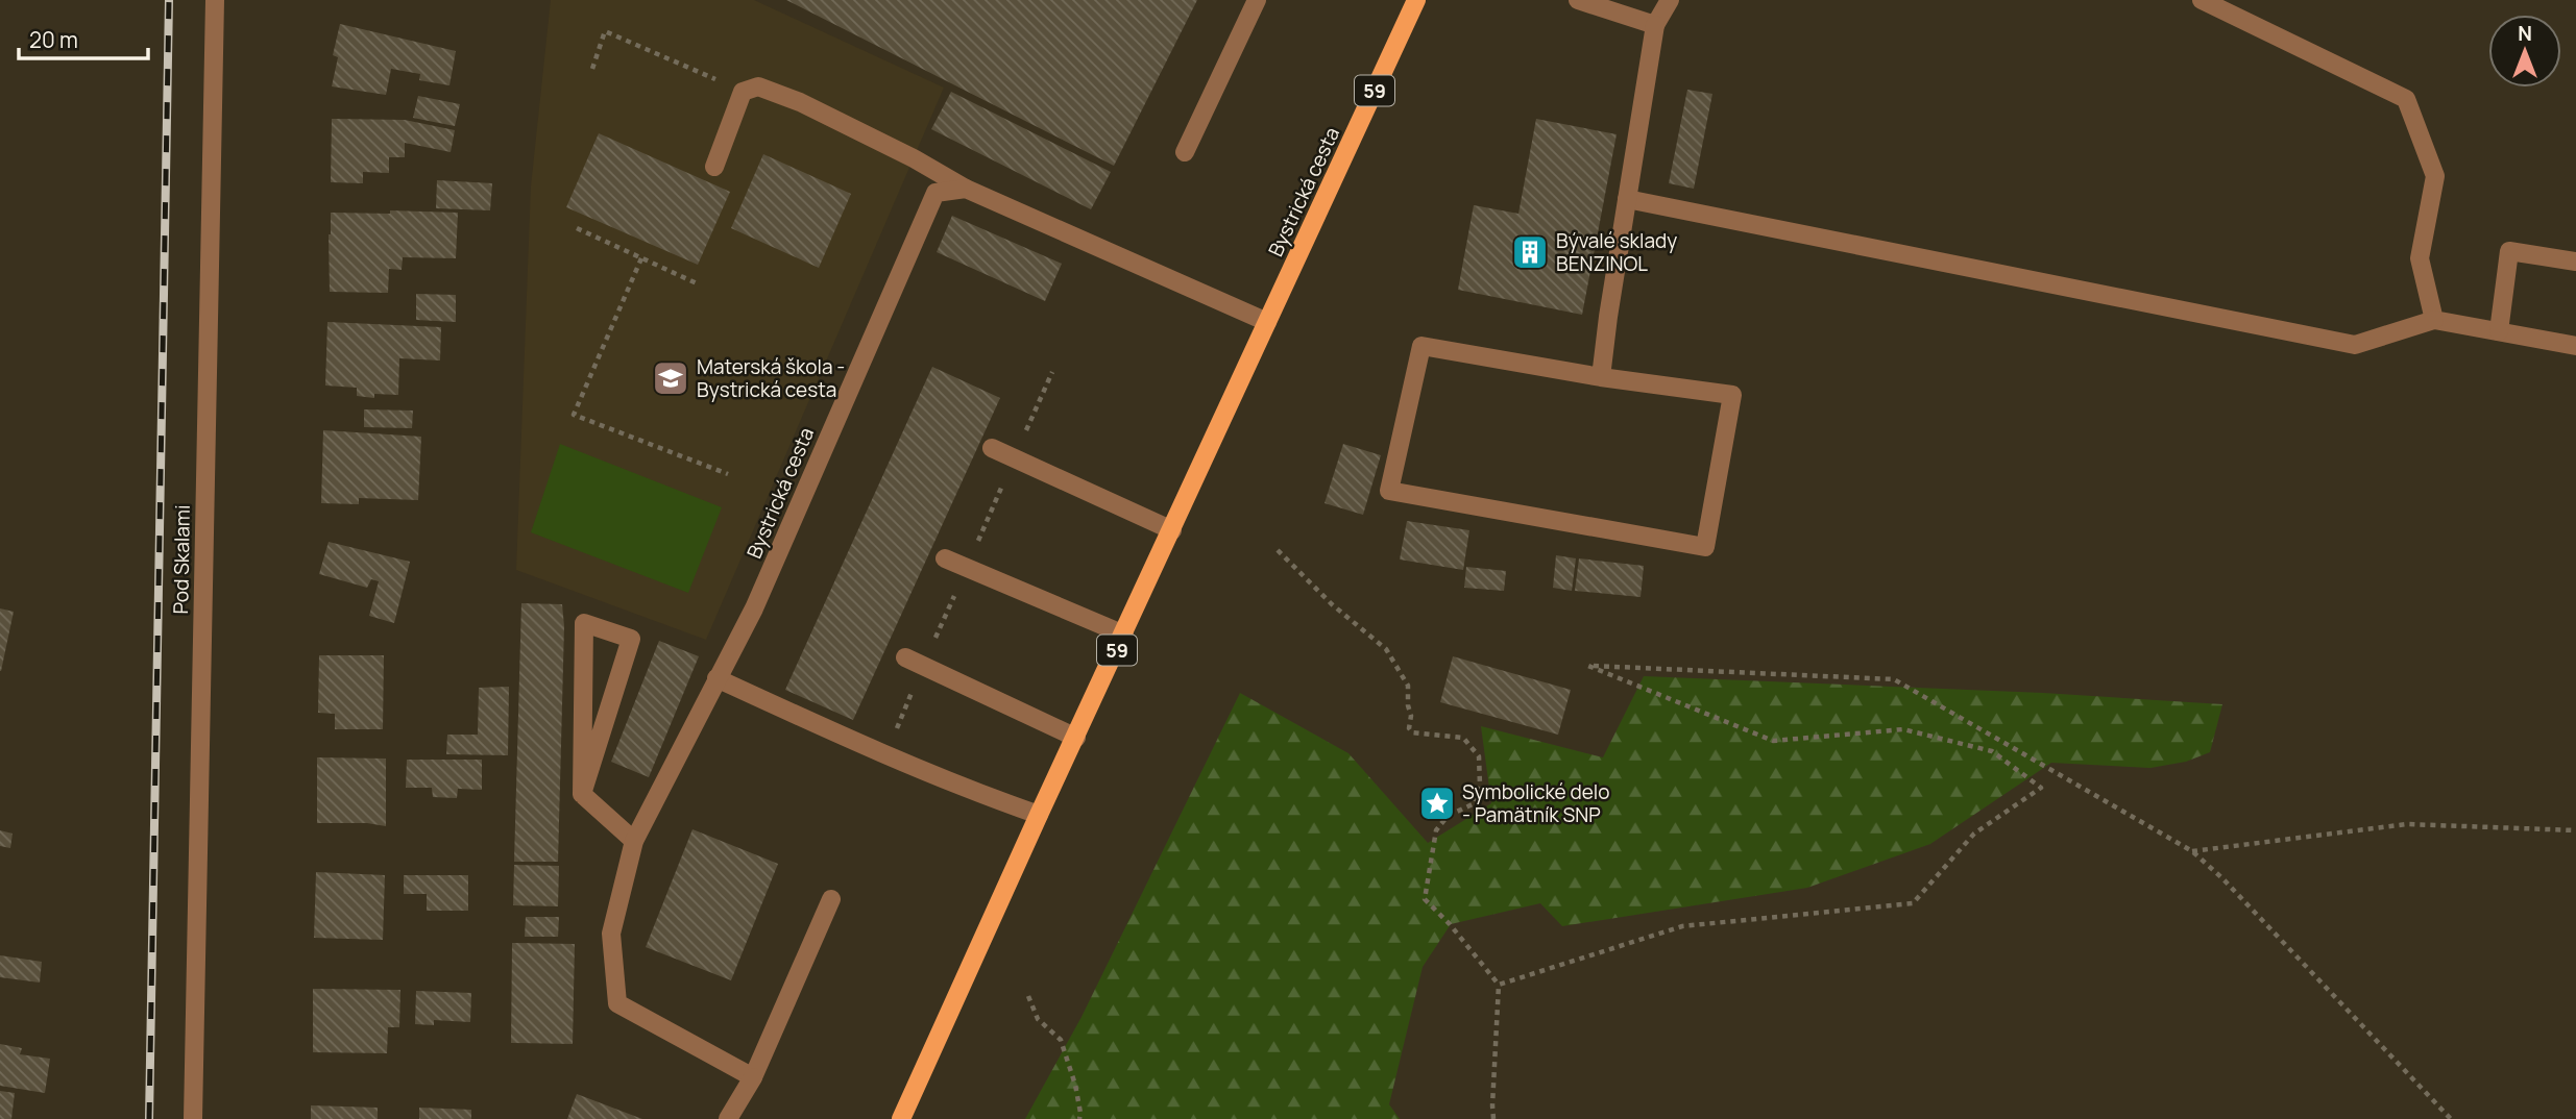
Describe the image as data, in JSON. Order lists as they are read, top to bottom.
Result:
{
  "streets": {
    "main road": ["59", "Bystrická cesta"],
    "street": ["Pod Skalami"]
  },
  "places": {
    "building": ["Bývalé sklady BENZINOL"],
    "school or university": ["Materská škola - Bystrická cesta"],
    "place": ["Symbolické delo - Pamätník SNP"]
  },
  "scale_bar": "20 m",
  "north": "top"
}
